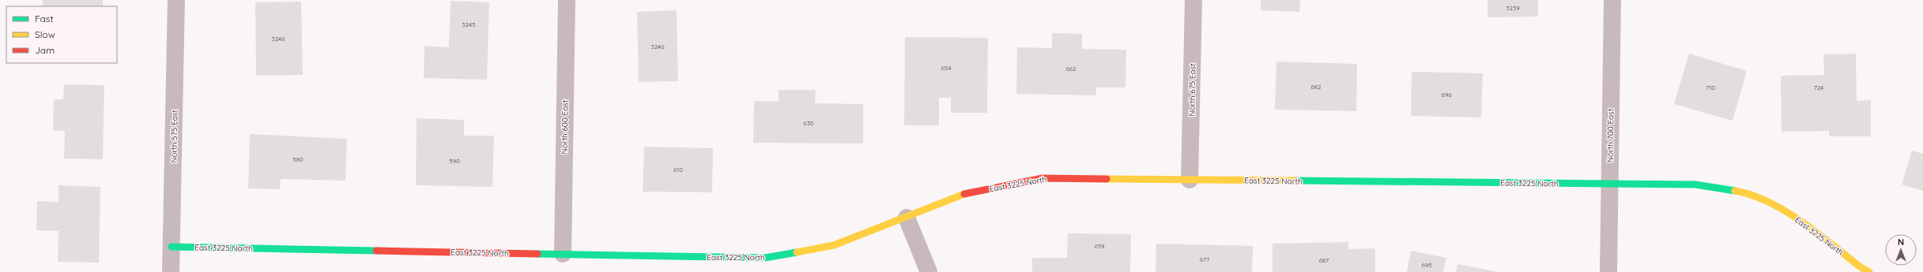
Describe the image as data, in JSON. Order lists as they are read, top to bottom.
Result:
{
  "streets": {
    "street": [
      "North 675 East",
      "North 600 East",
      "North 700 East",
      "North 575 East",
      "East 3225 North"
    ]
  },
  "crossings": [
    ["North 675 East", "East 3225 North"],
    ["North 600 East", "East 3225 North"],
    ["North 700 East", "East 3225 North"],
    ["North 575 East", "East 3225 North"]
  ],
  "house_numbers": [
    "3239",
    "3245",
    "3246",
    "3246",
    "654",
    "662",
    "682",
    "710",
    "724",
    "696",
    "630",
    "580",
    "590",
    "610",
    "659",
    "677",
    "687",
    "695"
  ],
  "legend": ["Fast", "Slow", "Jam"],
  "north": "top"
}
